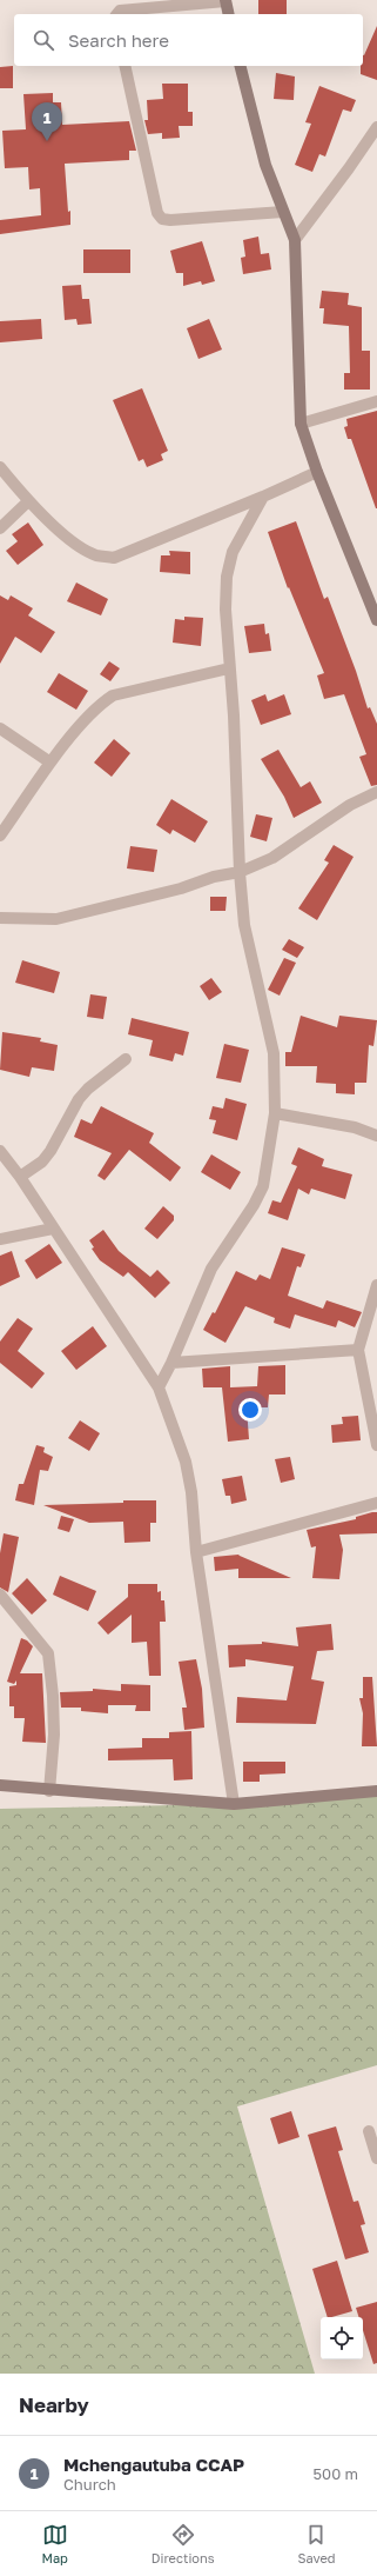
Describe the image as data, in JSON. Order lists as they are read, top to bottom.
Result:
{
  "page": {
    "search": "Search here",
    "pins": "1",
    "heading": "Nearby",
    "list": [
      {
        "mark": "1",
        "name": "Mchengautuba CCAP",
        "note": "Church",
        "value": "500 m"
      }
    ],
    "nav": ["Map", "Directions", "Saved"]
  }
}
